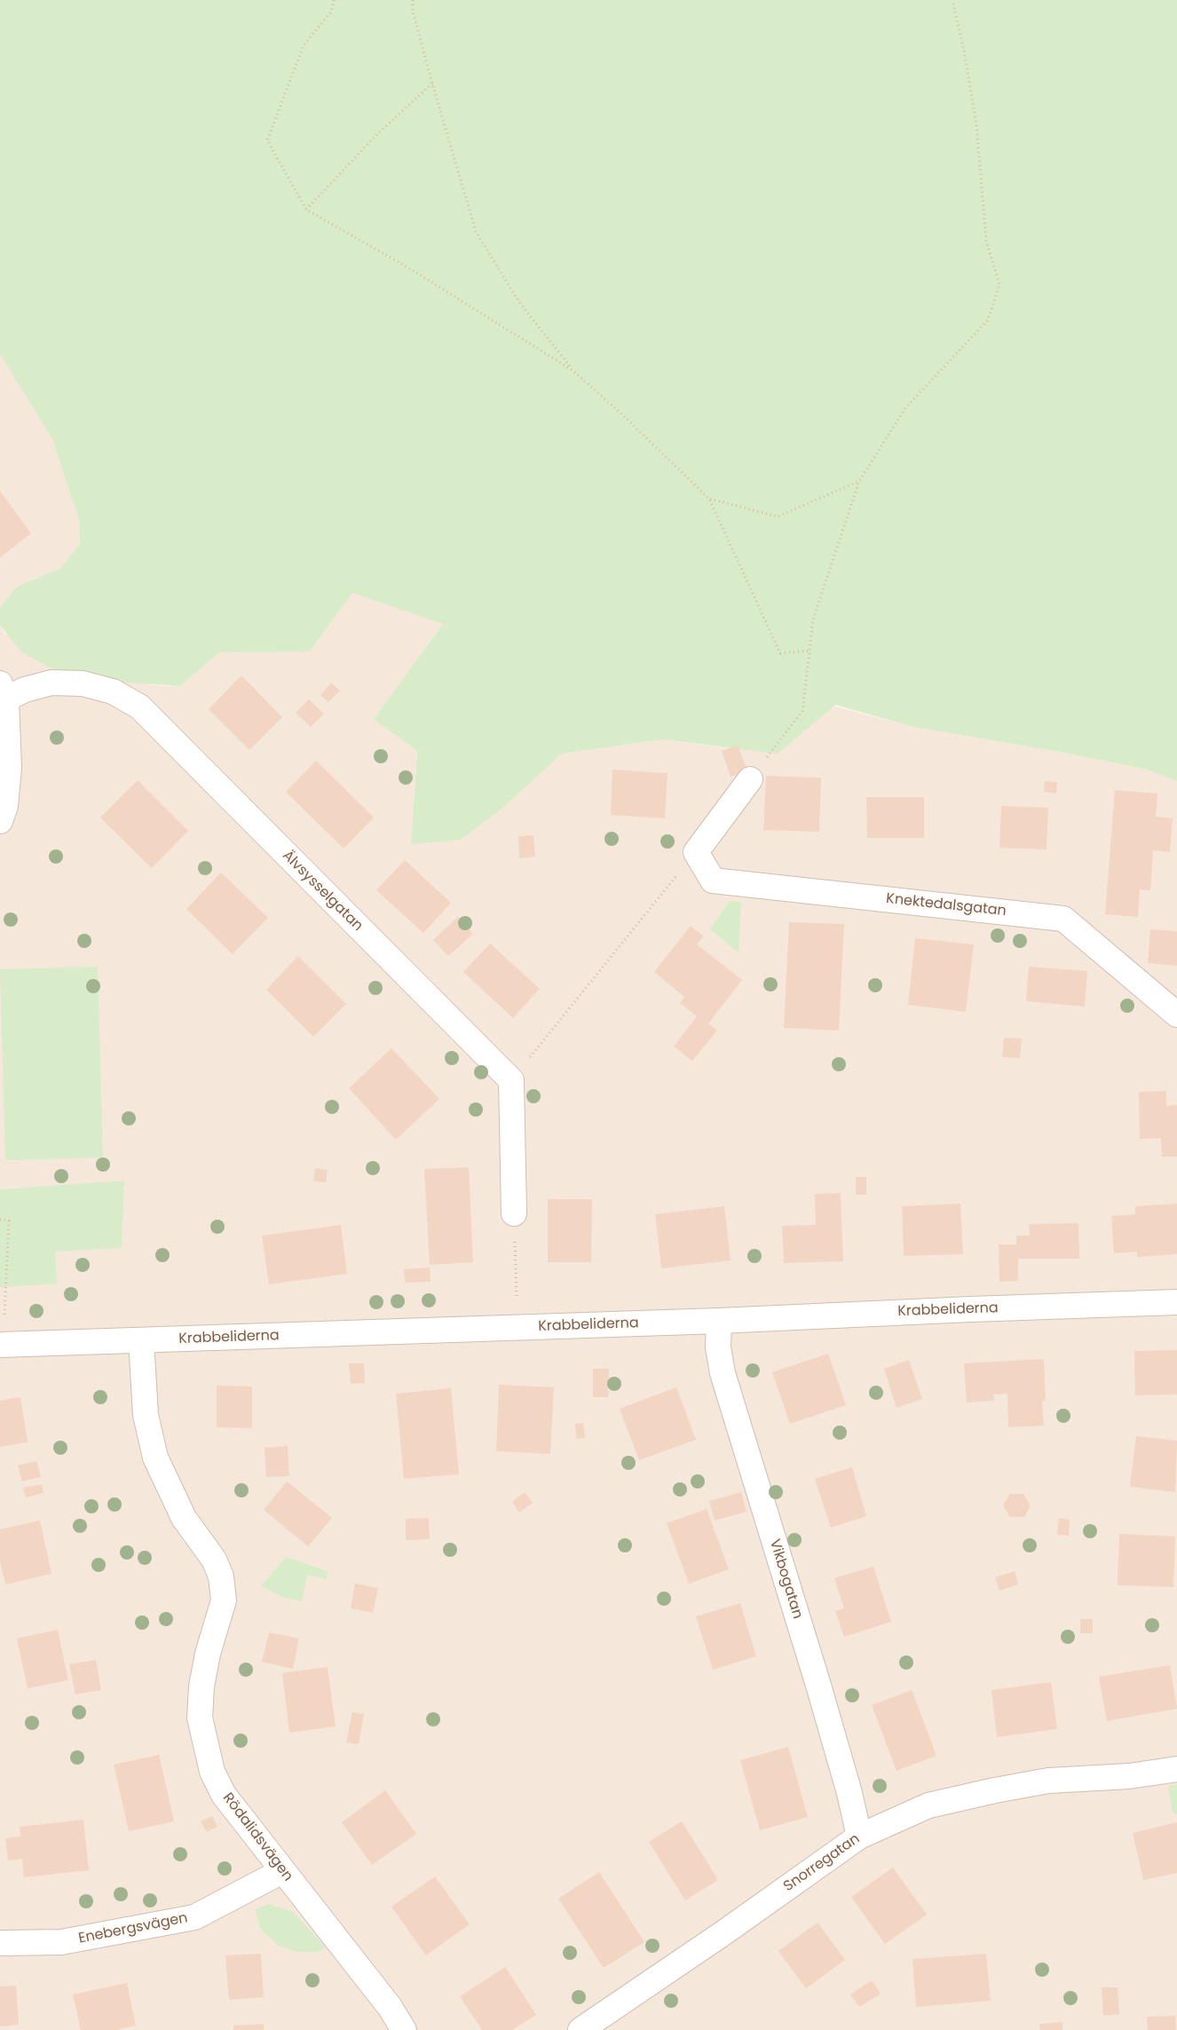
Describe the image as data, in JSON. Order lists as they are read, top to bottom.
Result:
{
  "streets": {
    "street": [
      "Älvsysselgatan",
      "Knektedalsgatan",
      "Krabbeliderna",
      "Vikbogatan",
      "Rödalidsvägen",
      "Snorregatan",
      "Enebergsvägen"
    ]
  },
  "crossings": [
    ["Krabbeliderna", "Vikbogatan"],
    ["Krabbeliderna", "Rödalidsvägen"],
    ["Vikbogatan", "Snorregatan"],
    ["Rödalidsvägen", "Enebergsvägen"]
  ]
}
